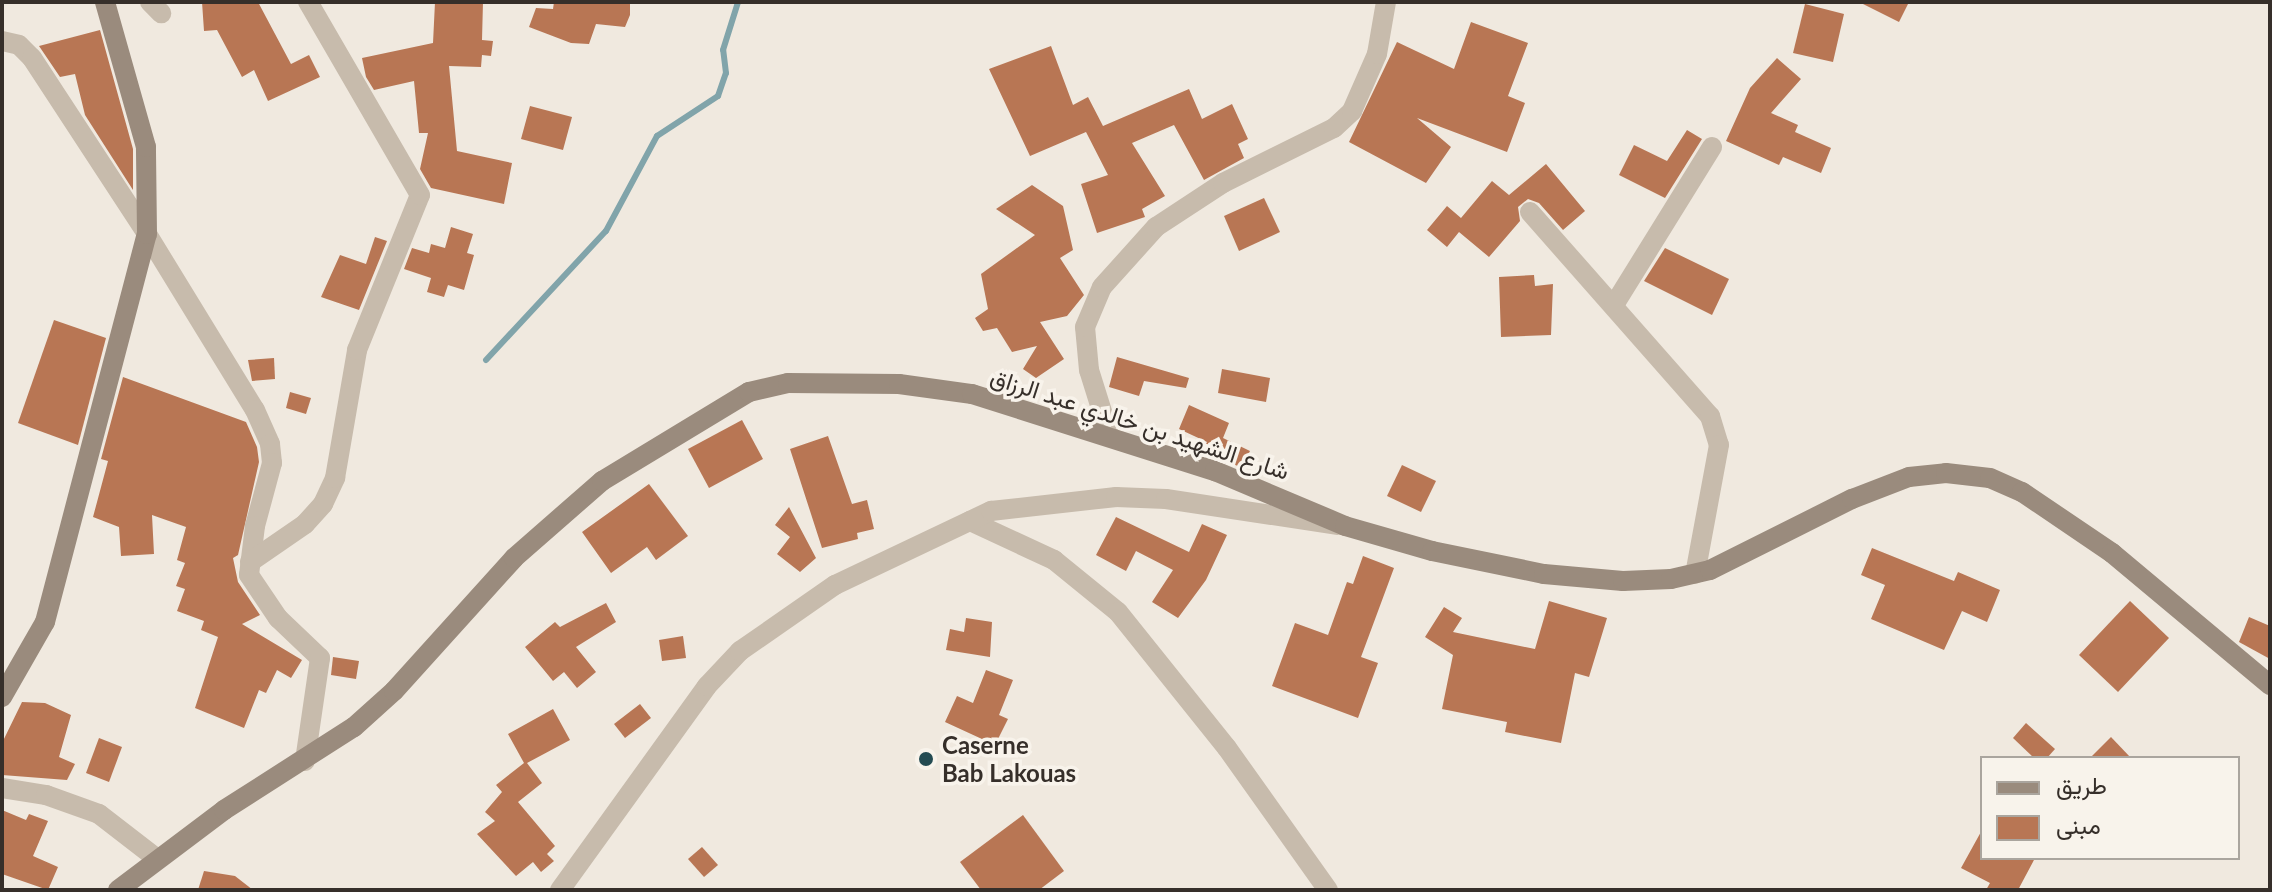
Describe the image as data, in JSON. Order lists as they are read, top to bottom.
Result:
{
  "streets": {
    "main road": ["شارع الشهيد بن خالدي عبد الرزاق"]
  },
  "places": ["Caserne Bab Lakouas"],
  "legend": ["طريق", "مبنى"]
}
